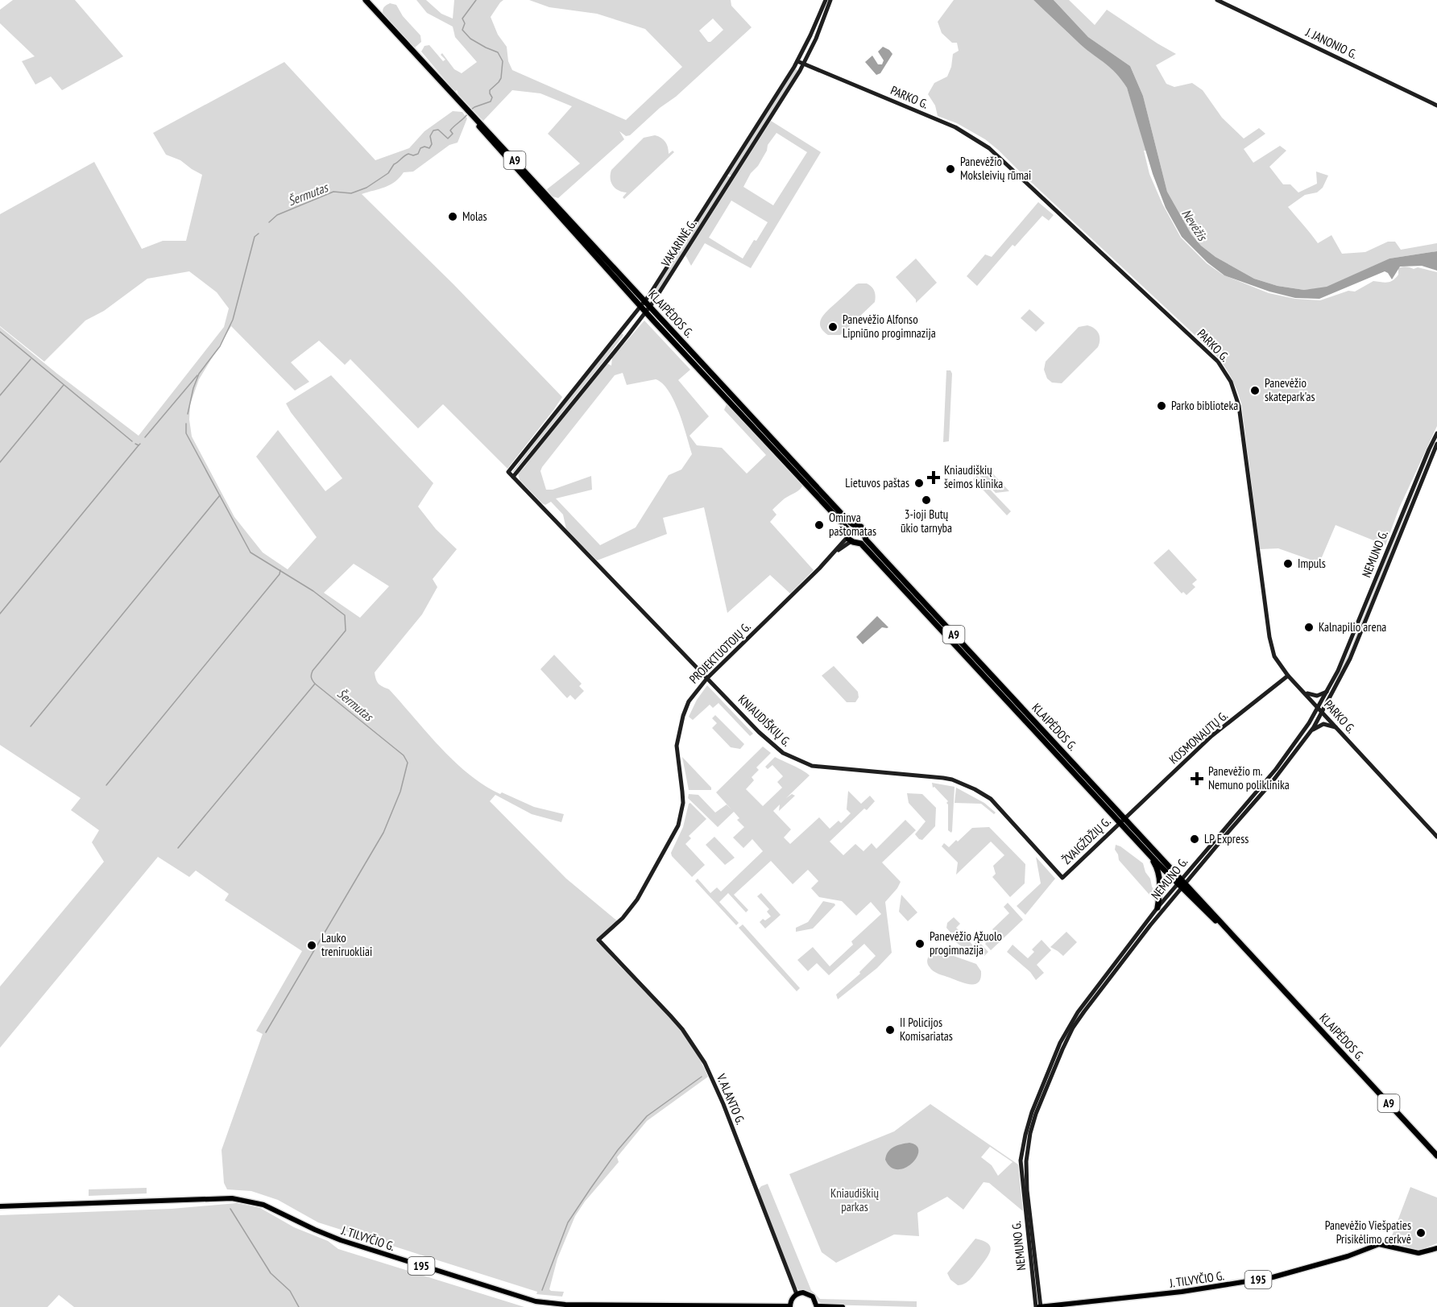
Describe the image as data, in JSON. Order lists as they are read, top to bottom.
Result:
{
  "streets": {
    "highway": ["A9", "KLAIPĖDOS G."],
    "main road": [
      "J. JANONIO G.",
      "PARKO G.",
      "VAKARINĖ G.",
      "NEMUNO G.",
      "PROJEKTUOTOJŲ G.",
      "KNIAUDIŠKIŲ G.",
      "KOSMONAUTŲ G.",
      "ŽVAIGŽDŽIŲ G.",
      "V. ALANTO G.",
      "J. TILVYČIO G.",
      "195"
    ]
  },
  "crossings": [
    ["PARKO G.", "VAKARINĖ G."],
    ["PARKO G.", "NEMUNO G."],
    ["PARKO G.", "KOSMONAUTŲ G."],
    ["VAKARINĖ G.", "KLAIPĖDOS G."],
    ["VAKARINĖ G.", "KNIAUDIŠKIŲ G."],
    ["KLAIPĖDOS G.", "NEMUNO G."],
    ["KLAIPĖDOS G.", "PROJEKTUOTOJŲ G."],
    ["KLAIPĖDOS G.", "KOSMONAUTŲ G."],
    ["KLAIPĖDOS G.", "ŽVAIGŽDŽIŲ G."],
    ["NEMUNO G.", "J. TILVYČIO G."],
    ["PROJEKTUOTOJŲ G.", "KNIAUDIŠKIŲ G."],
    ["PROJEKTUOTOJŲ G.", "V. ALANTO G."],
    ["KNIAUDIŠKIŲ G.", "ŽVAIGŽDŽIŲ G."],
    ["KOSMONAUTŲ G.", "ŽVAIGŽDŽIŲ G."],
    ["V. ALANTO G.", "195"],
    ["J. TILVYČIO G.", "195"]
  ],
  "water": ["Šermutas", "Nevėžis"],
  "parks": ["Kniaudiškių parkas"],
  "places": {
    "other": [
      "Panevėžio Moksleivių rūmai",
      "Molas",
      "Panevėžio Alfonso Lipniūno progimnazija",
      "Panevėžio skatepark'as",
      "Parko biblioteka",
      "Lietuvos paštas",
      "3-ioji Butų ūkio tarnyba",
      "Ominva paštomatas",
      "Impuls",
      "Kalnapilio arena",
      "LP Express",
      "Panevėžio Ąžuolo progimnazija",
      "Lauko treniruokliai",
      "II Policijos Komisariatas",
      "Panevėžio Viešpaties Prisikėlimo cerkvė"
    ],
    "health": ["Kniaudiškių šeimos klinika", "Panevėžio m. Nemuno poliklinika"]
  }
}
